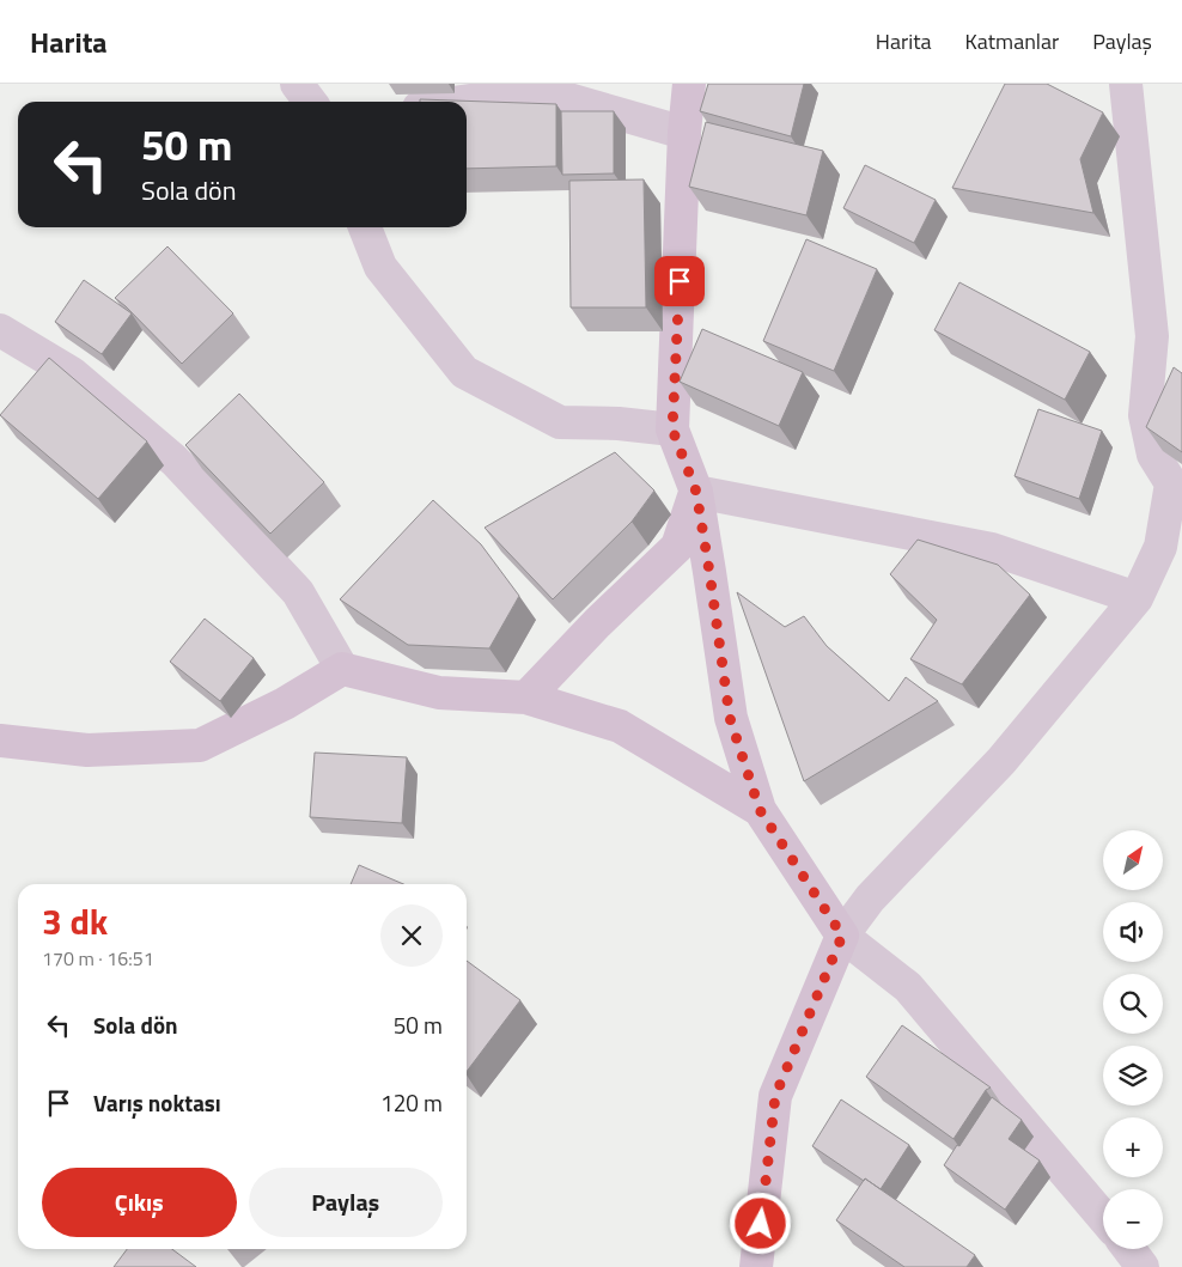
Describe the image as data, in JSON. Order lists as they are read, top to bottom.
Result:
{
  "north": "top right",
  "page": {
    "header": "Harita",
    "nav": ["Harita", "Katmanlar", "Paylaş"],
    "turn": ["50 m", "Sola dön"],
    "map_buttons": ["+", "−"],
    "heading": ["3 dk", "170 m · 16:51"],
    "list": [
      {
        "name": "Sola dön",
        "value": "50 m"
      },
      {
        "name": "Varış noktası",
        "value": "120 m"
      }
    ],
    "buttons": ["Çıkış", "Paylaş"]
  }
}
